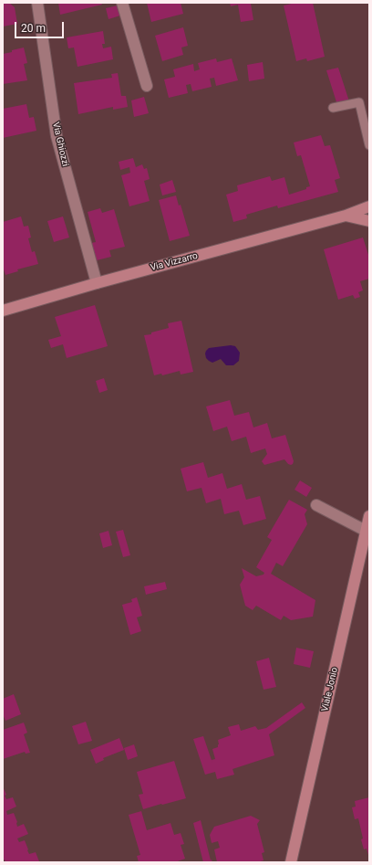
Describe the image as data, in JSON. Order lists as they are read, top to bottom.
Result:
{
  "streets": {
    "street": ["Via Ghiozzi", "Via Vizzarro", "Viale Jonio"]
  },
  "crossings": [
    ["Via Ghiozzi", "Via Vizzarro"]
  ],
  "scale_bar": "20 m"
}
